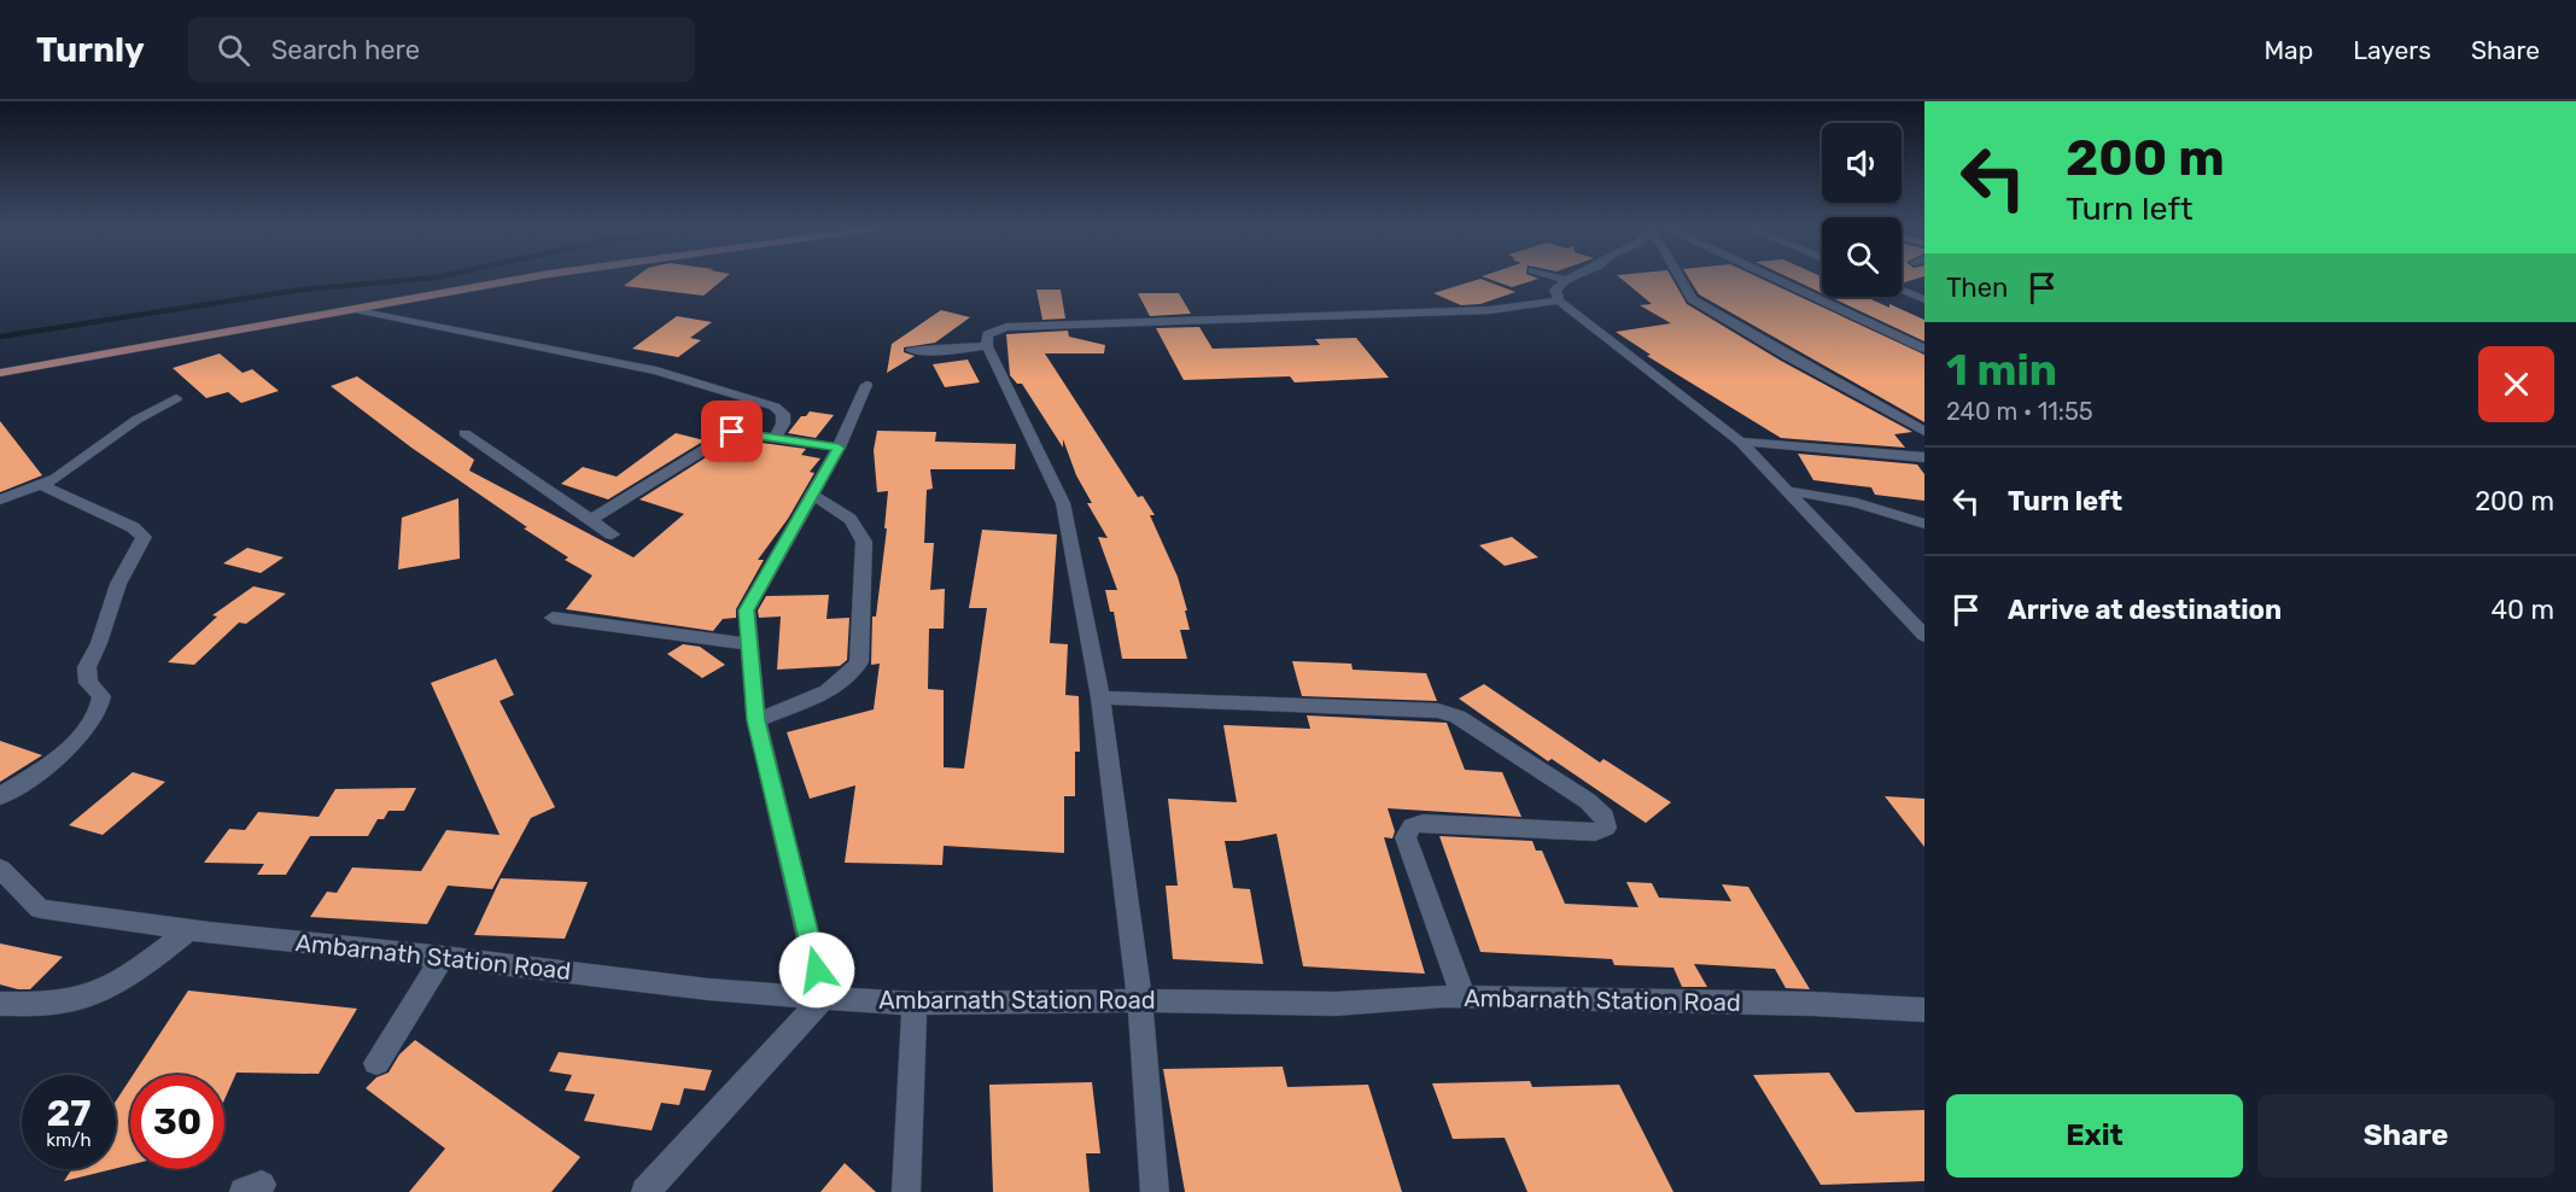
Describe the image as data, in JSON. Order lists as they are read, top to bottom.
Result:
{
  "streets": {
    "street": ["Ambarnath Station Road"]
  },
  "page": {
    "header": "Turnly",
    "search": "Search here",
    "nav": ["Map", "Layers", "Share"],
    "turn": ["200 m", "Turn left"],
    "then": "Then",
    "heading": ["1 min", "240 m · 11:55"],
    "list": [
      {
        "name": "Turn left",
        "value": "200 m"
      },
      {
        "name": "Arrive at destination",
        "value": "40 m"
      }
    ],
    "speed": "27 km/h",
    "limit": "30",
    "buttons": ["Exit", "Share"]
  }
}
